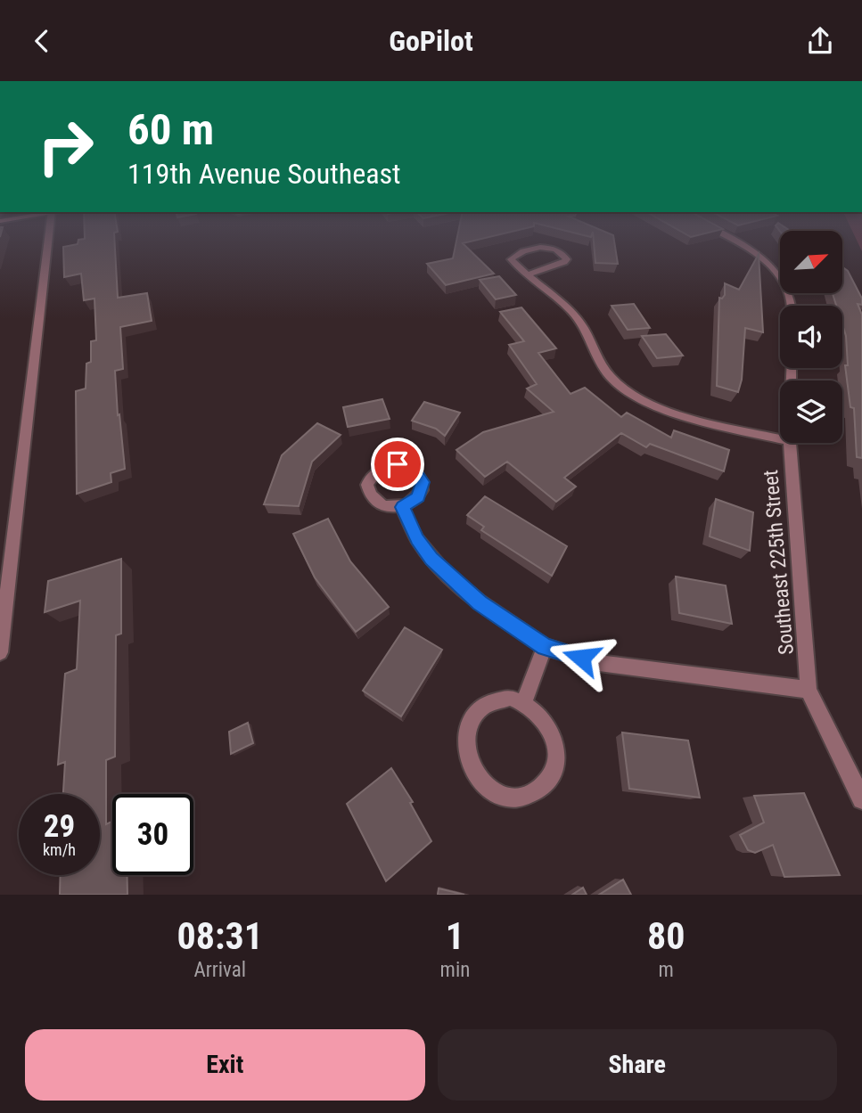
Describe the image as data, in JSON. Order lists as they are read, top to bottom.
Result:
{
  "streets": {
    "street": ["Southeast 225th Street"]
  },
  "north": "top right",
  "page": {
    "header": "GoPilot",
    "turn": ["60 m", "119th Avenue Southeast"],
    "speed": "29 km/h",
    "limit": "30",
    "eta": [
      "08:31",
      "Arrival",
      "1",
      "min",
      "80",
      "m"
    ],
    "buttons": ["Exit", "Share"]
  }
}
